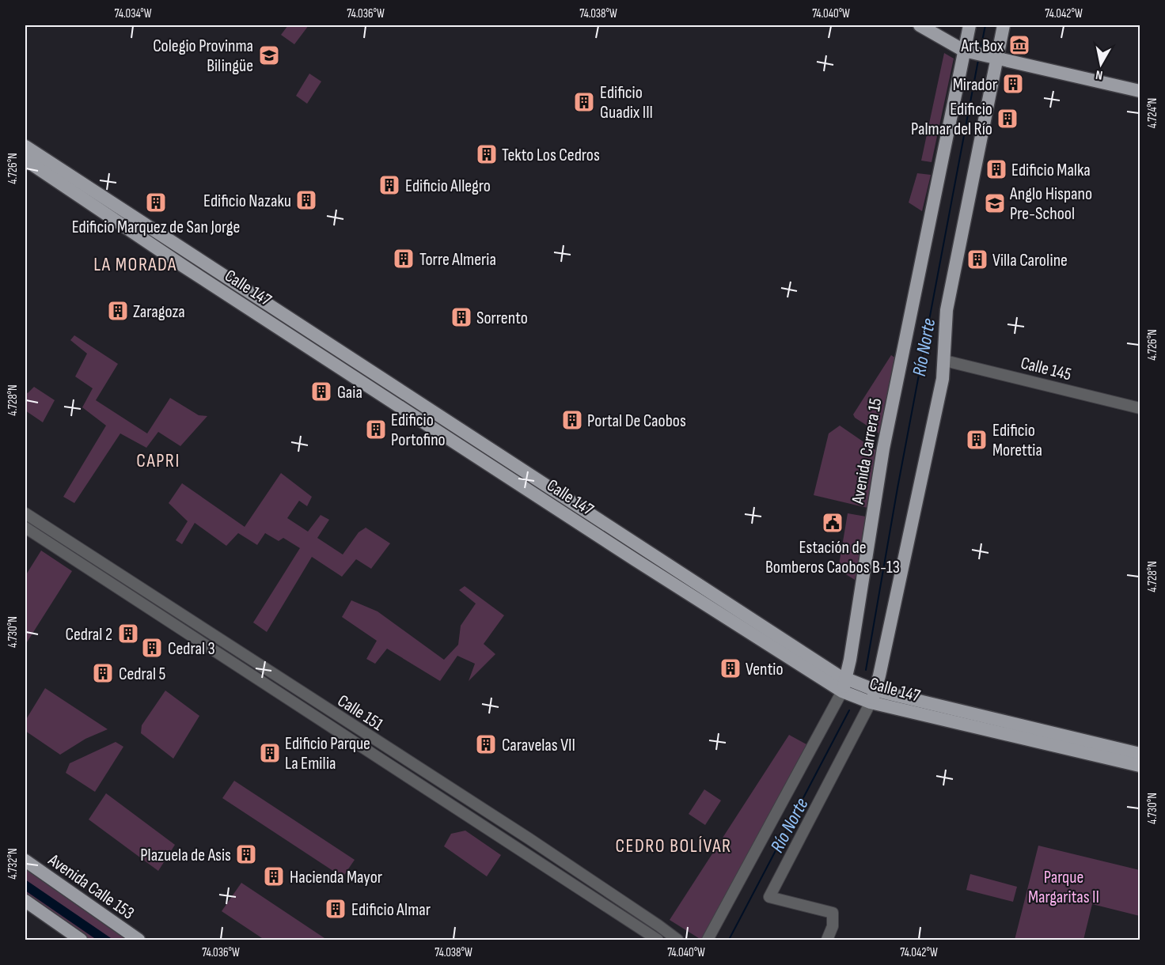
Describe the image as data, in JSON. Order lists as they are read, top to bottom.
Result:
{
  "streets": {
    "main road": ["Calle 147", "Avenida Carrera 15", "Avenida Calle 153"],
    "street": ["Calle 145", "Calle 151"]
  },
  "crossings": [
    ["Calle 147", "Avenida Carrera 15"]
  ],
  "districts": ["LA MORADA", "CAPRI", "CEDRO BOLÍVAR"],
  "water": ["Río Norte"],
  "parks": ["Parque Margaritas II"],
  "places": {
    "museum": ["Art Box"],
    "school or university": ["Colegio Provinma Bilingüe", "Anglo Hispano Pre-School"],
    "building": [
      "Mirador",
      "Edificio Guadix III",
      "Edificio Palmar del Río",
      "Tekto Los Cedros",
      "Edificio Malka",
      "Edificio Allegro",
      "Edificio Nazaku",
      "Edificio Marquez de San Jorge",
      "Torre Almeria",
      "Villa Caroline",
      "Zaragoza",
      "Sorrento",
      "Gaia",
      "Portal De Caobos",
      "Edificio Portofino",
      "Edificio Morettia",
      "Cedral 2",
      "Cedral 3",
      "Ventio",
      "Cedral 5",
      "Caravelas VII",
      "Edificio Parque La Emilia",
      "Plazuela de Asis",
      "Hacienda Mayor",
      "Edificio Almar"
    ],
    "public building": ["Estación de Bomberos Caobos B-13"]
  },
  "north": "bottom",
  "coordinates": [
    "74.034°W",
    "74.036°W",
    "74.038°W",
    "74.040°W",
    "74.042°W",
    "4.724°N",
    "4.726°N",
    "4.728°N",
    "4.730°N",
    "4.732°N"
  ]
}
